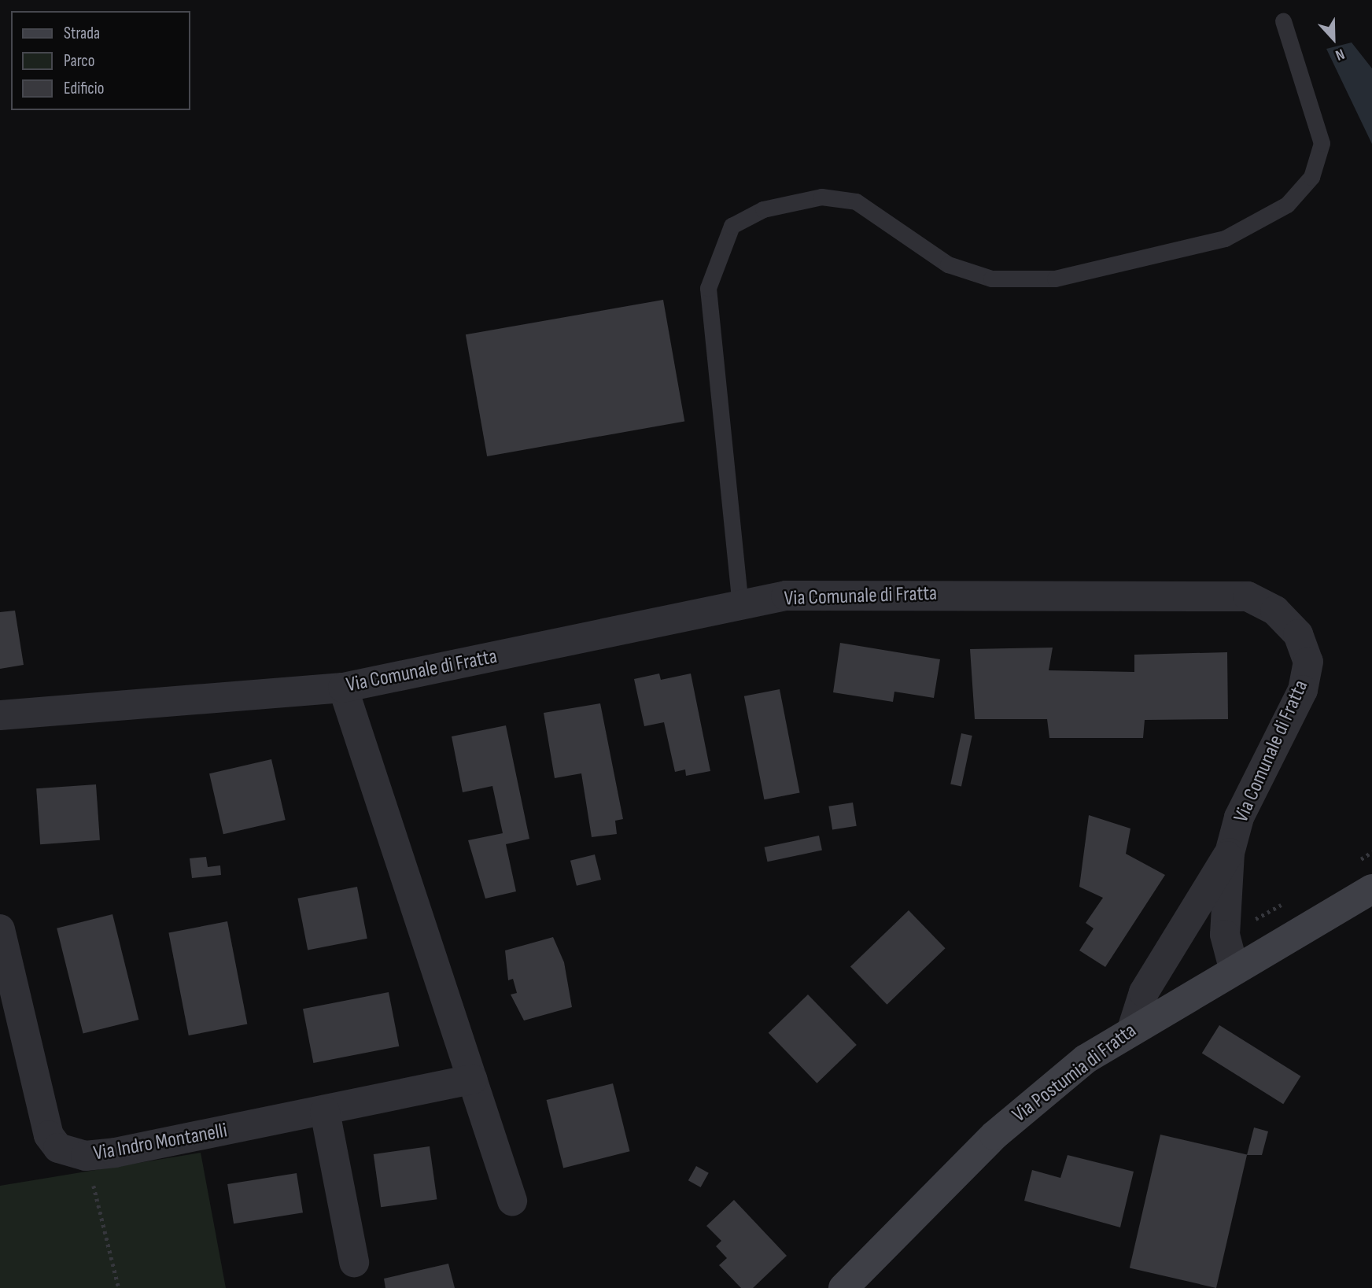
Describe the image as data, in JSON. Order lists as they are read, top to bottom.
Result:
{
  "streets": {
    "main road": ["Via Postumia di Fratta"],
    "street": ["Via Comunale di Fratta", "Via Indro Montanelli"]
  },
  "crossings": [
    ["Via Comunale di Fratta", "Via Postumia di Fratta"]
  ],
  "legend": ["Strada", "Parco", "Edificio"],
  "north": "bottom"
}
